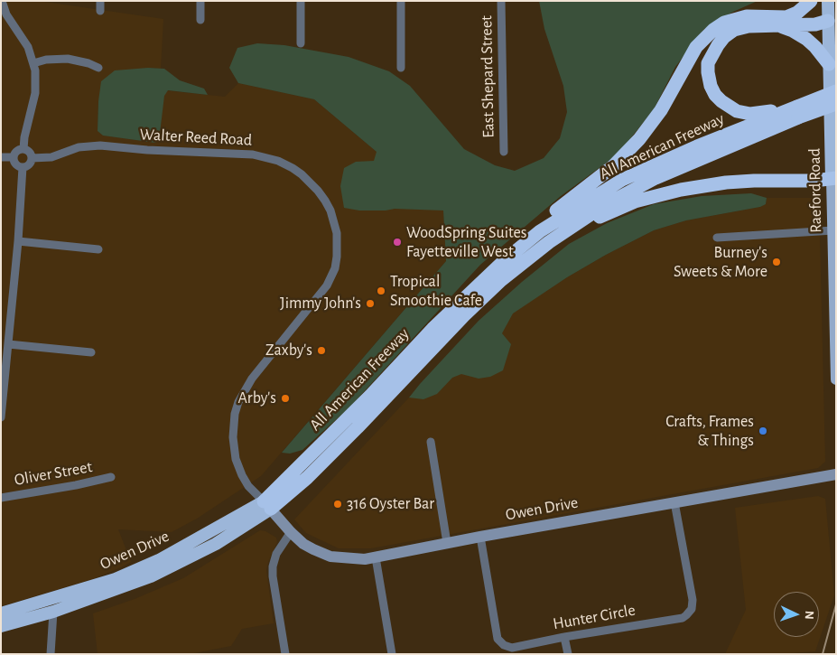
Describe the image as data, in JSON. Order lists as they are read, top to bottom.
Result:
{
  "streets": {
    "highway": ["All American Freeway", "Raeford Road", "Owen Drive"],
    "street": [
      "East Shepard Street",
      "Walter Reed Road",
      "Oliver Street",
      "Hunter Circle"
    ]
  },
  "crossings": [
    ["Walter Reed Road", "All American Freeway"],
    ["Walter Reed Road", "Owen Drive"],
    ["All American Freeway", "Owen Drive"],
    ["Owen Drive", "Hunter Circle"]
  ],
  "places": [
    "WoodSpring Suites Fayetteville West",
    "Burney's Sweets & More",
    "Tropical Smoothie Cafe",
    "Jimmy John's",
    "Zaxby's",
    "Arby's",
    "Crafts, Frames & Things",
    "316 Oyster Bar"
  ],
  "north": "right"
}
